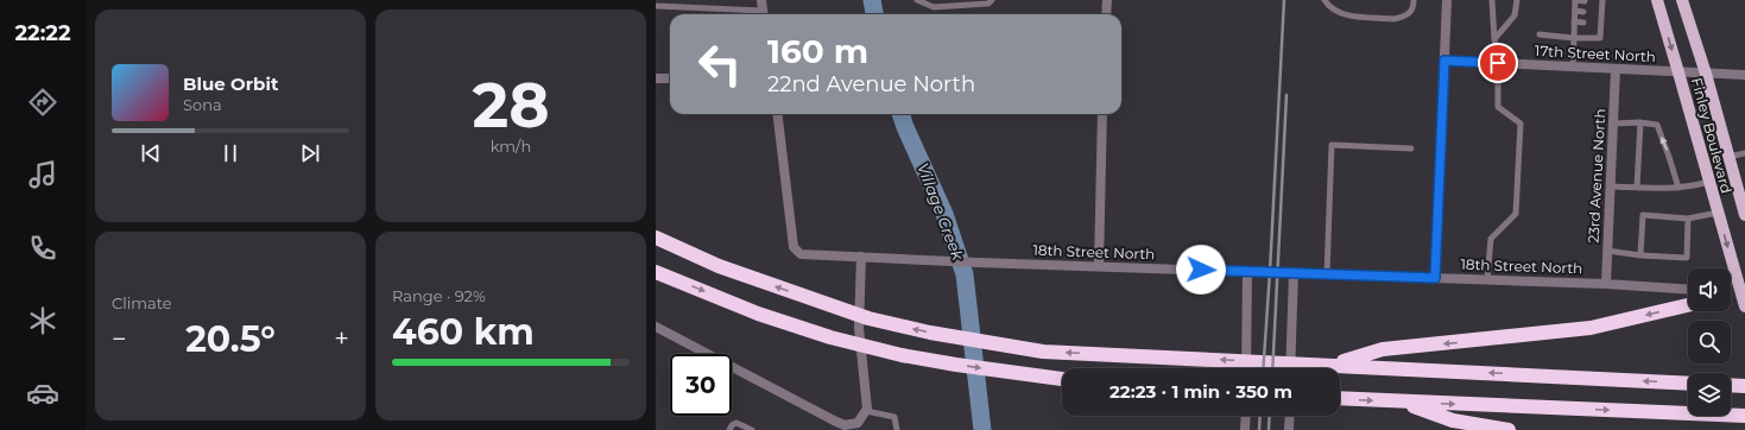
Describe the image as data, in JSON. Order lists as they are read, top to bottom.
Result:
{
  "streets": {
    "main road": ["Finley Boulevard"],
    "street": ["17th Street North", "23rd Avenue North", "18th Street North"]
  },
  "crossings": [
    ["17th Street North", "Finley Boulevard"],
    ["17th Street North", "23rd Avenue North"],
    ["23rd Avenue North", "18th Street North"]
  ],
  "water": ["Village Creek"],
  "page": {
    "tabs": "22:22",
    "tile": [
      ["28", "km/h"],
      "Climate",
      ["Range · 92%", "460 km"]
    ],
    "turn": ["160 m", "22nd Avenue North"],
    "song": ["Blue Orbit", "Sona"],
    "heat": ["−", "20.5°", "+"],
    "limit": "30",
    "trip": "22:23 · 1 min · 350 m"
  }
}
